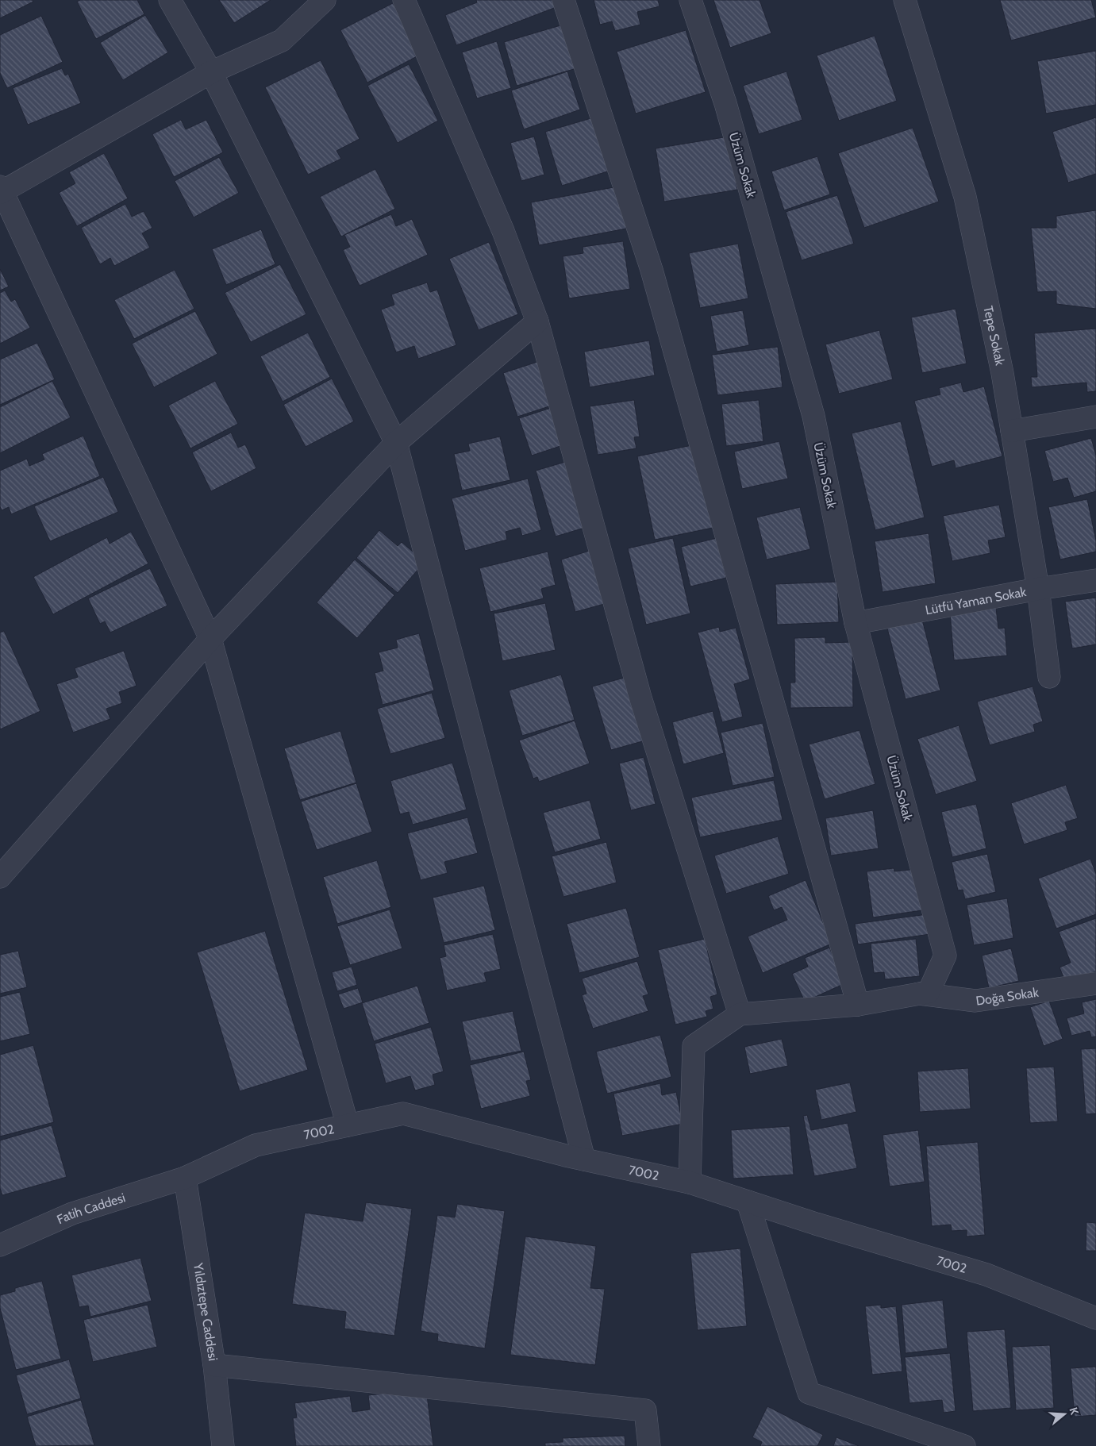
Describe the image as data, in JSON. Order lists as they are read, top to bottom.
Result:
{
  "streets": {
    "street": [
      "Üzüm Sokak",
      "Tepe Sokak",
      "Lütfü Yaman Sokak",
      "Doğa Sokak",
      "7002",
      "Fatih Caddesi",
      "Yıldıztepe Caddesi"
    ]
  },
  "crossings": [
    ["Üzüm Sokak", "Lütfü Yaman Sokak"],
    ["Üzüm Sokak", "Doğa Sokak"],
    ["Tepe Sokak", "Lütfü Yaman Sokak"],
    ["7002", "Fatih Caddesi"],
    ["7002", "Yıldıztepe Caddesi"],
    ["Fatih Caddesi", "Yıldıztepe Caddesi"]
  ],
  "north": "right"
}
